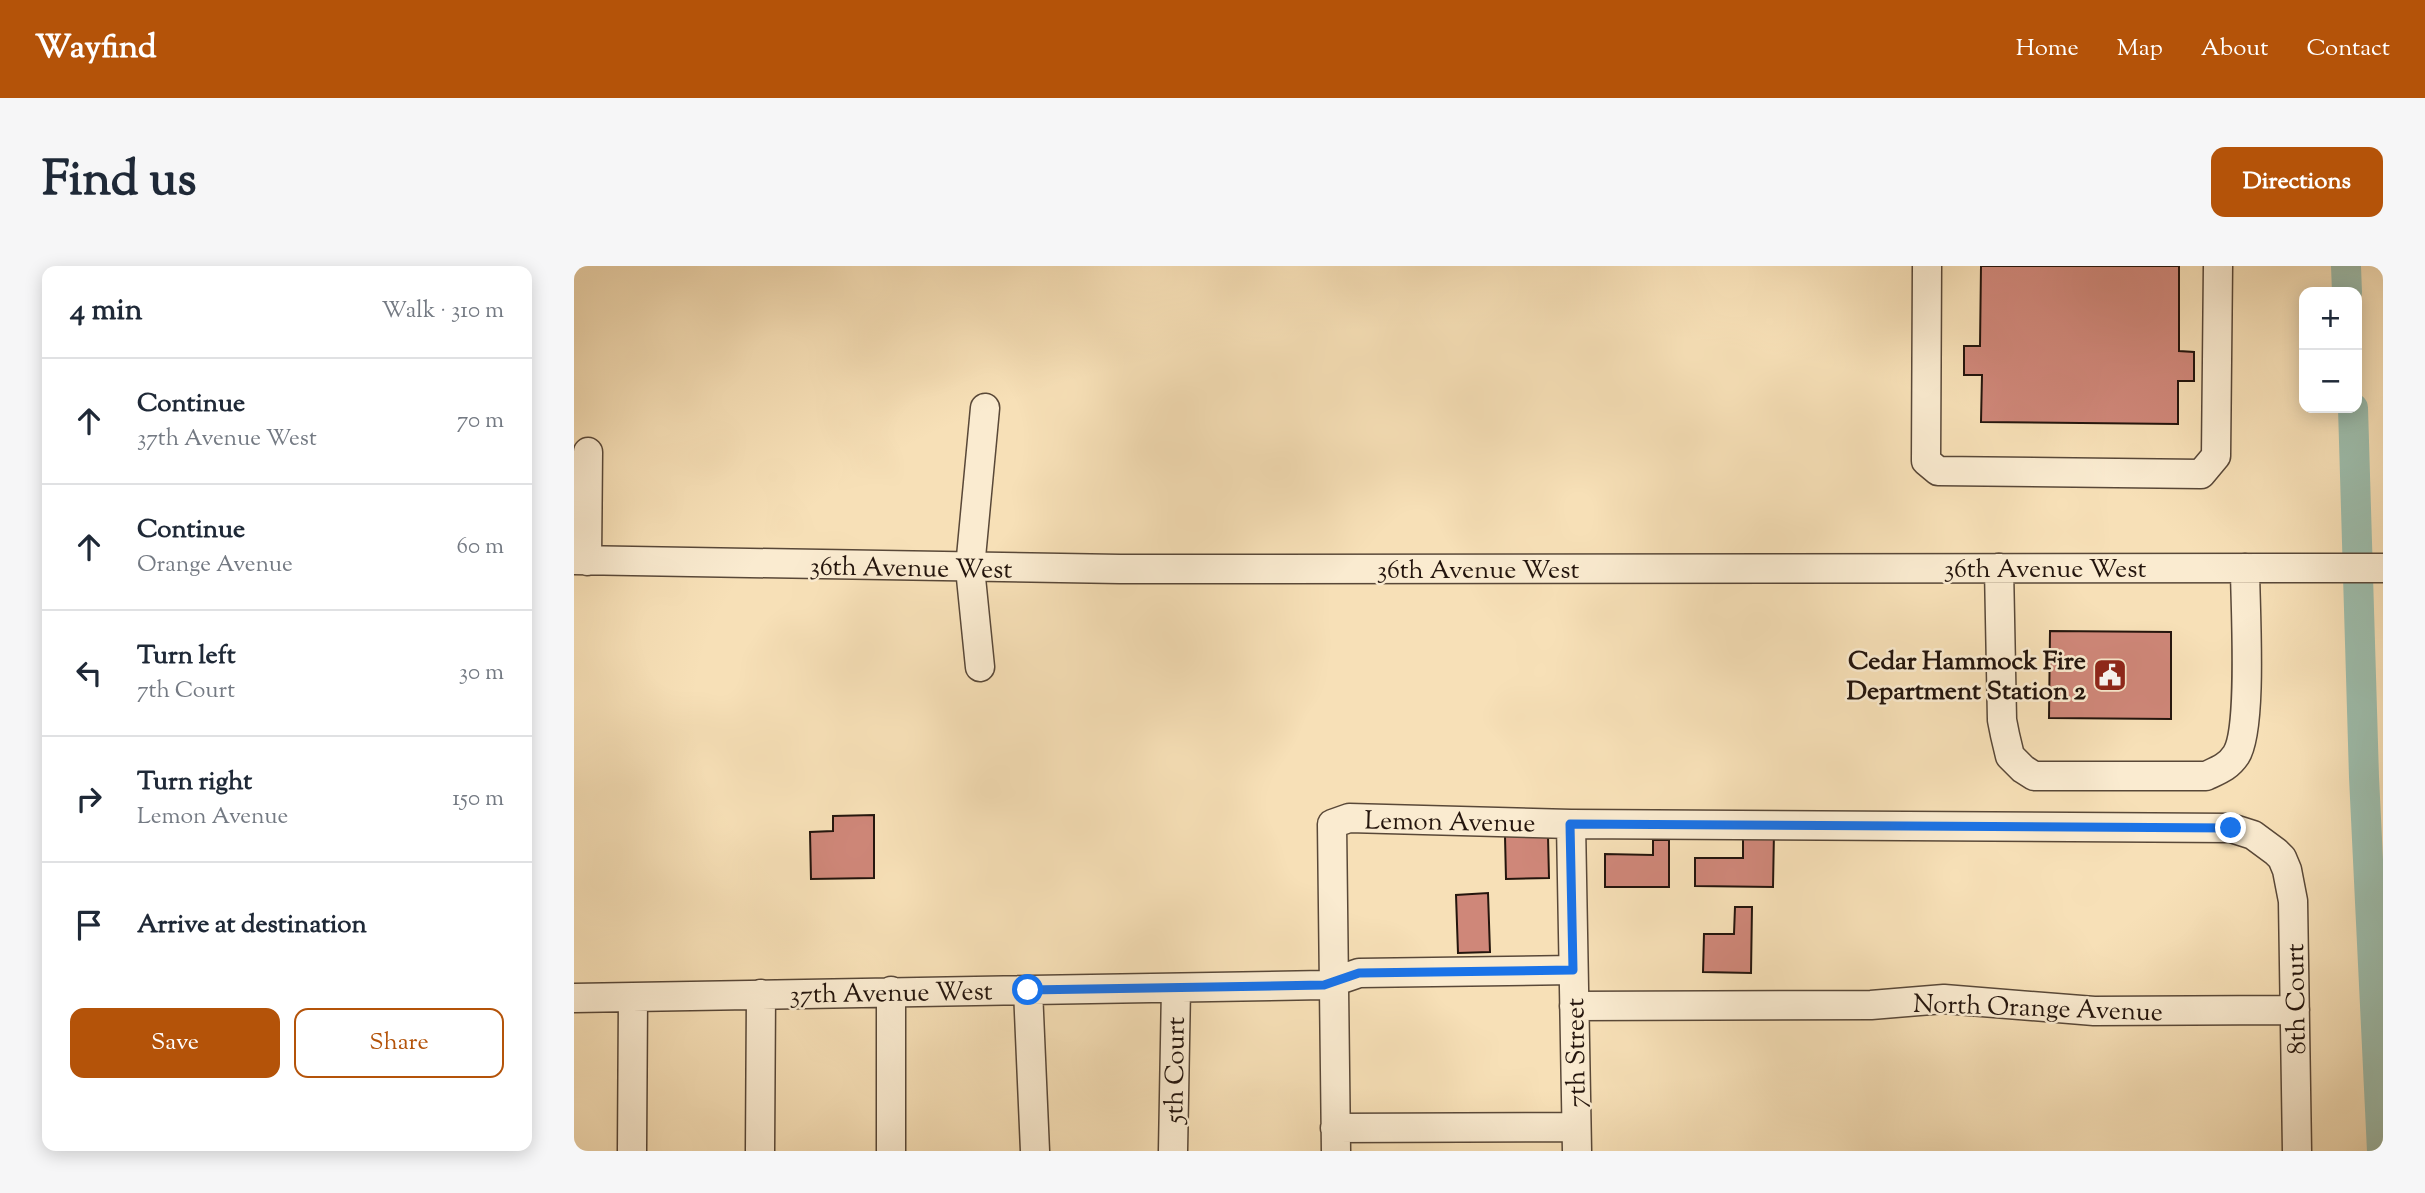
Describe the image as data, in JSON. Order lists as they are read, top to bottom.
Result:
{
  "streets": {
    "street": [
      "36th Avenue West",
      "Lemon Avenue",
      "37th Avenue West",
      "8th Court",
      "North Orange Avenue",
      "7th Street",
      "5th Court"
    ]
  },
  "crossings": [
    ["Lemon Avenue", "37th Avenue West"],
    ["Lemon Avenue", "8th Court"],
    ["Lemon Avenue", "7th Street"],
    ["37th Avenue West", "7th Street"],
    ["37th Avenue West", "5th Court"],
    ["8th Court", "North Orange Avenue"],
    ["North Orange Avenue", "7th Street"]
  ],
  "places": {
    "public building": ["Cedar Hammock Fire Department Station 2"]
  },
  "page": {
    "header": "Wayfind",
    "nav": [
      "Home",
      "Map",
      "About",
      "Contact"
    ],
    "title": "Find us",
    "buttons": [
      "Directions",
      ["Save", "Share"]
    ],
    "heading": ["4 min", "Walk · 310 m"],
    "map_buttons": ["+", "−"],
    "list": [
      ["Continue", "37th Avenue West", "70 m"],
      ["Continue", "Orange Avenue", "60 m"],
      ["Turn left", "7th Court", "30 m"],
      ["Turn right", "Lemon Avenue", "150 m"],
      "Arrive at destination"
    ]
  }
}
